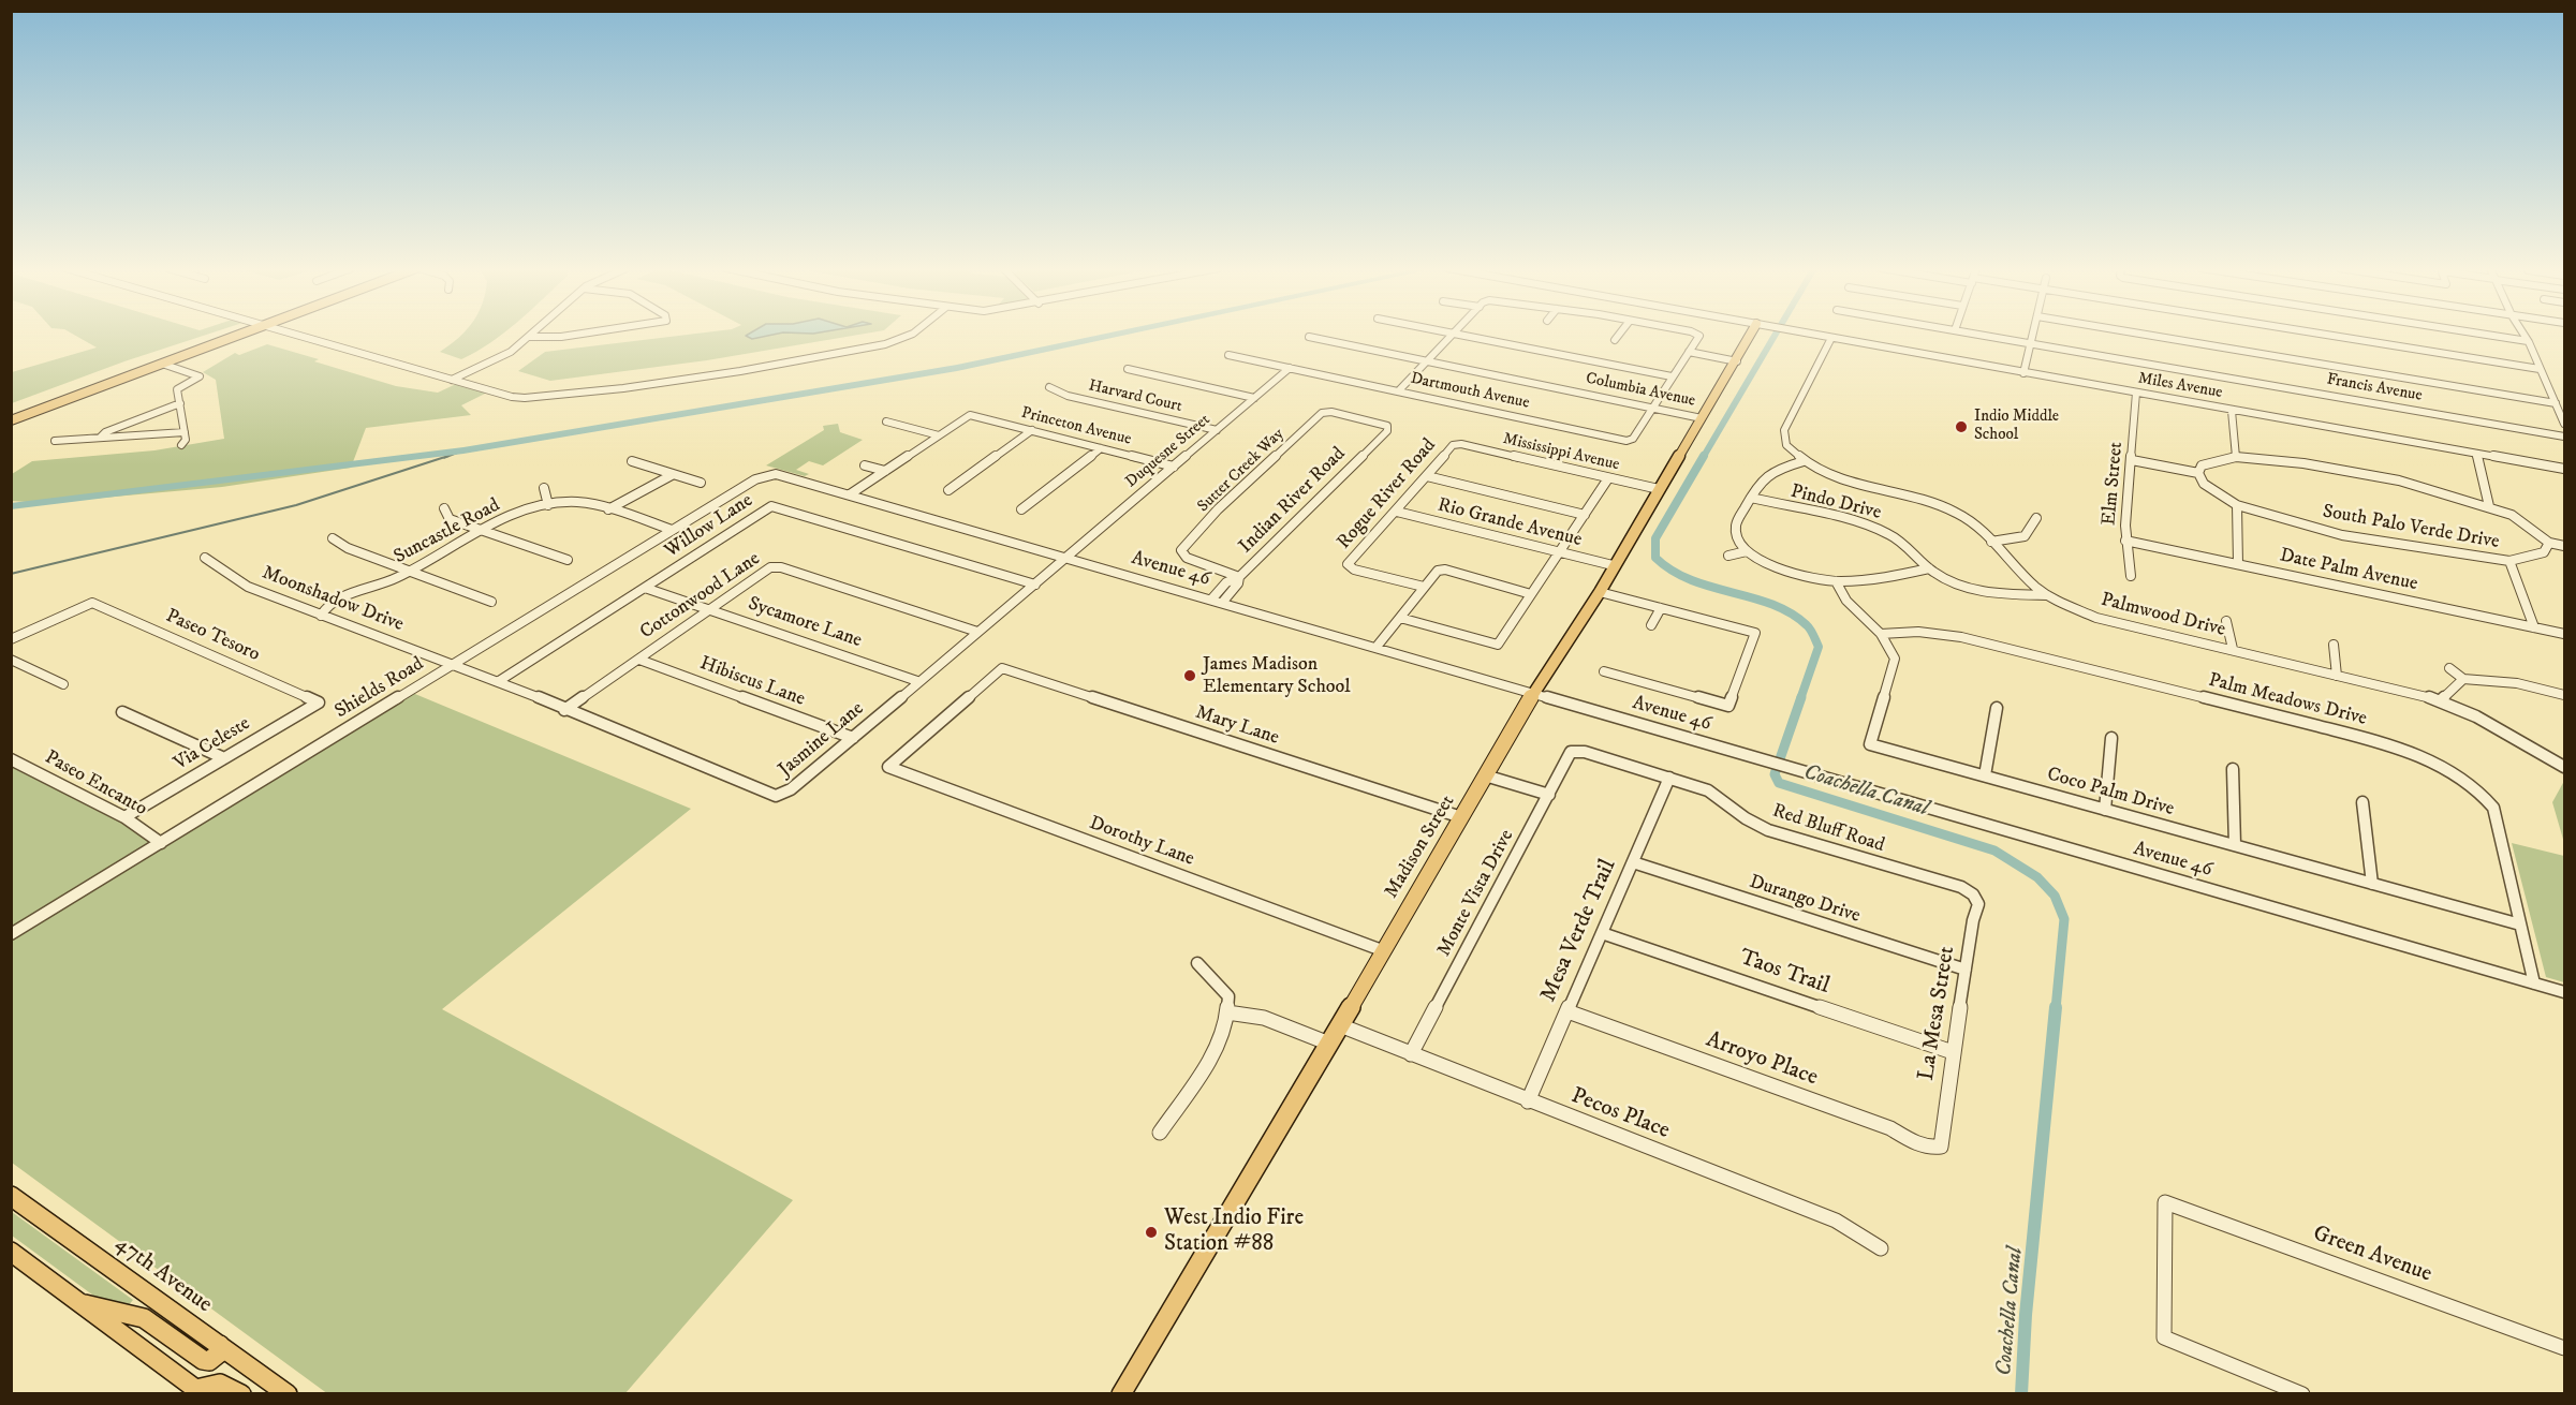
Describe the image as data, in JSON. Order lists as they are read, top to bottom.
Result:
{
  "streets": {
    "main road": ["Madison Street", "47th Avenue"],
    "street": [
      "Miles Avenue",
      "Francis Avenue",
      "Columbia Avenue",
      "Dartmouth Avenue",
      "Harvard Court",
      "Princeton Avenue",
      "Duquesne Street",
      "Mississippi Avenue",
      "Sutter Creek Way",
      "Elm Street",
      "Rogue River Road",
      "Indian River Road",
      "Pindo Drive",
      "Rio Grande Avenue",
      "Willow Lane",
      "South Palo Verde Drive",
      "Suncastle Road",
      "Avenue 46",
      "Date Palm Avenue",
      "Cottonwood Lane",
      "Moonshadow Drive",
      "Palmwood Drive",
      "Sycamore Lane",
      "Paseo Tesoro",
      "Hibiscus Lane",
      "Shields Road",
      "Palm Meadows Drive",
      "Mary Lane",
      "Jasmine Lane",
      "Via Celeste",
      "Paseo Encanto",
      "Coco Palm Drive",
      "Red Bluff Road",
      "Dorothy Lane",
      "Monte Vista Drive",
      "Durango Drive",
      "Mesa Verde Trail",
      "Taos Trail",
      "La Mesa Street",
      "Arroyo Place",
      "Pecos Place",
      "Green Avenue"
    ]
  },
  "crossings": [
    ["Miles Avenue", "Elm Street"],
    ["Miles Avenue", "Palmwood Drive"],
    ["Columbia Avenue", "Dartmouth Avenue"],
    ["Columbia Avenue", "Madison Street"],
    ["Dartmouth Avenue", "Duquesne Street"],
    ["Harvard Court", "Duquesne Street"],
    ["Princeton Avenue", "Duquesne Street"],
    ["Duquesne Street", "Avenue 46"],
    ["Duquesne Street", "Jasmine Lane"],
    ["Mississippi Avenue", "Rogue River Road"],
    ["Mississippi Avenue", "Madison Street"],
    ["Sutter Creek Way", "Indian River Road"],
    ["Elm Street", "Date Palm Avenue"],
    ["Rogue River Road", "Rio Grande Avenue"],
    ["Indian River Road", "Avenue 46"],
    ["Pindo Drive", "Palmwood Drive"],
    ["Rio Grande Avenue", "Madison Street"],
    ["Willow Lane", "Sycamore Lane"],
    ["Willow Lane", "Jasmine Lane"],
    ["Suncastle Road", "Moonshadow Drive"],
    ["Suncastle Road", "Shields Road"],
    ["Avenue 46", "Shields Road"],
    ["Avenue 46", "Palm Meadows Drive"],
    ["Avenue 46", "Jasmine Lane"],
    ["Avenue 46", "Madison Street"],
    ["Cottonwood Lane", "Sycamore Lane"],
    ["Cottonwood Lane", "Hibiscus Lane"],
    ["Cottonwood Lane", "Jasmine Lane"],
    ["Moonshadow Drive", "Shields Road"],
    ["Moonshadow Drive", "Jasmine Lane"],
    ["Sycamore Lane", "Jasmine Lane"],
    ["Paseo Tesoro", "Via Celeste"],
    ["Hibiscus Lane", "Jasmine Lane"],
    ["Shields Road", "Jasmine Lane"],
    ["Shields Road", "Paseo Encanto"],
    ["Palm Meadows Drive", "Coco Palm Drive"],
    ["Mary Lane", "Dorothy Lane"],
    ["Mary Lane", "Madison Street"],
    ["Via Celeste", "Paseo Encanto"],
    ["Red Bluff Road", "Monte Vista Drive"],
    ["Red Bluff Road", "Mesa Verde Trail"],
    ["Red Bluff Road", "La Mesa Street"],
    ["Dorothy Lane", "Madison Street"],
    ["Madison Street", "Pecos Place"],
    ["Monte Vista Drive", "Pecos Place"],
    ["Durango Drive", "Mesa Verde Trail"],
    ["Durango Drive", "La Mesa Street"],
    ["Mesa Verde Trail", "Taos Trail"],
    ["Mesa Verde Trail", "Arroyo Place"],
    ["Mesa Verde Trail", "Pecos Place"],
    ["Taos Trail", "La Mesa Street"],
    ["La Mesa Street", "Arroyo Place"]
  ],
  "water": ["Coachella Canal"],
  "places": ["Indio Middle School", "James Madison Elementary School", "West Indio Fire Station #88"]
}
